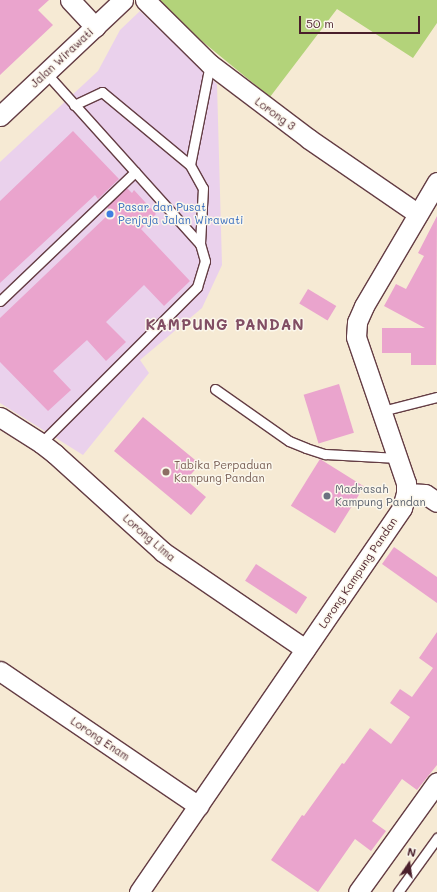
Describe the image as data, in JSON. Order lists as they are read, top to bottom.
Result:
{
  "streets": {
    "street": [
      "Jalan Wirawati",
      "Lorong 3",
      "Lorong Lima",
      "Lorong Kampung Pandan",
      "Lorong Enam"
    ]
  },
  "crossings": [
    ["Lorong 3", "Lorong Kampung Pandan"],
    ["Lorong Lima", "Lorong Kampung Pandan"],
    ["Lorong Kampung Pandan", "Lorong Enam"]
  ],
  "districts": ["KAMPUNG PANDAN"],
  "places": ["Pasar dan Pusat Penjaja Jalan Wirawati", "Tabika Perpaduan Kampung Pandan", "Madrasah Kampung Pandan"],
  "scale_bar": "50 m",
  "north": "top"
}
